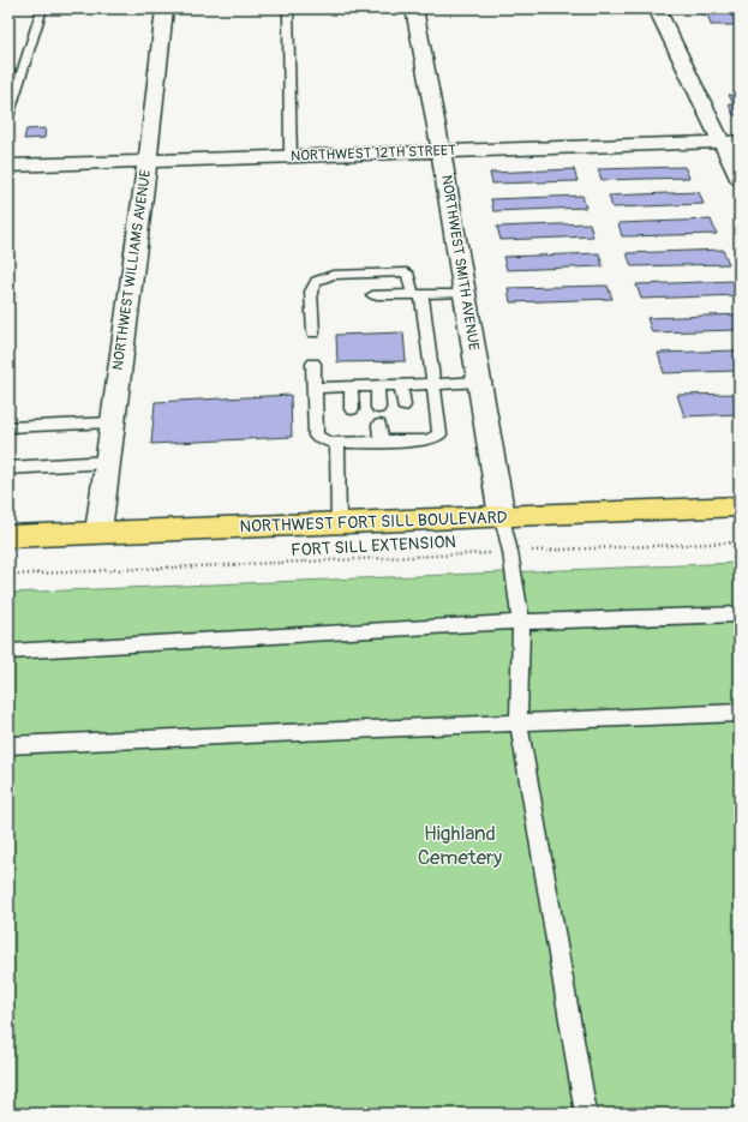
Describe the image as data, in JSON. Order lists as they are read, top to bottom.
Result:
{
  "streets": {
    "main road": ["NORTHWEST FORT SILL BOULEVARD"],
    "street": ["NORTHWEST 12TH STREET", "NORTHWEST SMITH AVENUE", "NORTHWEST WILLIAMS AVENUE"],
    "path": ["FORT SILL EXTENSION"]
  },
  "crossings": [
    ["NORTHWEST 12TH STREET", "NORTHWEST SMITH AVENUE"],
    ["NORTHWEST 12TH STREET", "NORTHWEST WILLIAMS AVENUE"],
    ["NORTHWEST SMITH AVENUE", "NORTHWEST FORT SILL BOULEVARD"],
    ["NORTHWEST WILLIAMS AVENUE", "NORTHWEST FORT SILL BOULEVARD"]
  ],
  "parks": ["Highland Cemetery"]
}
